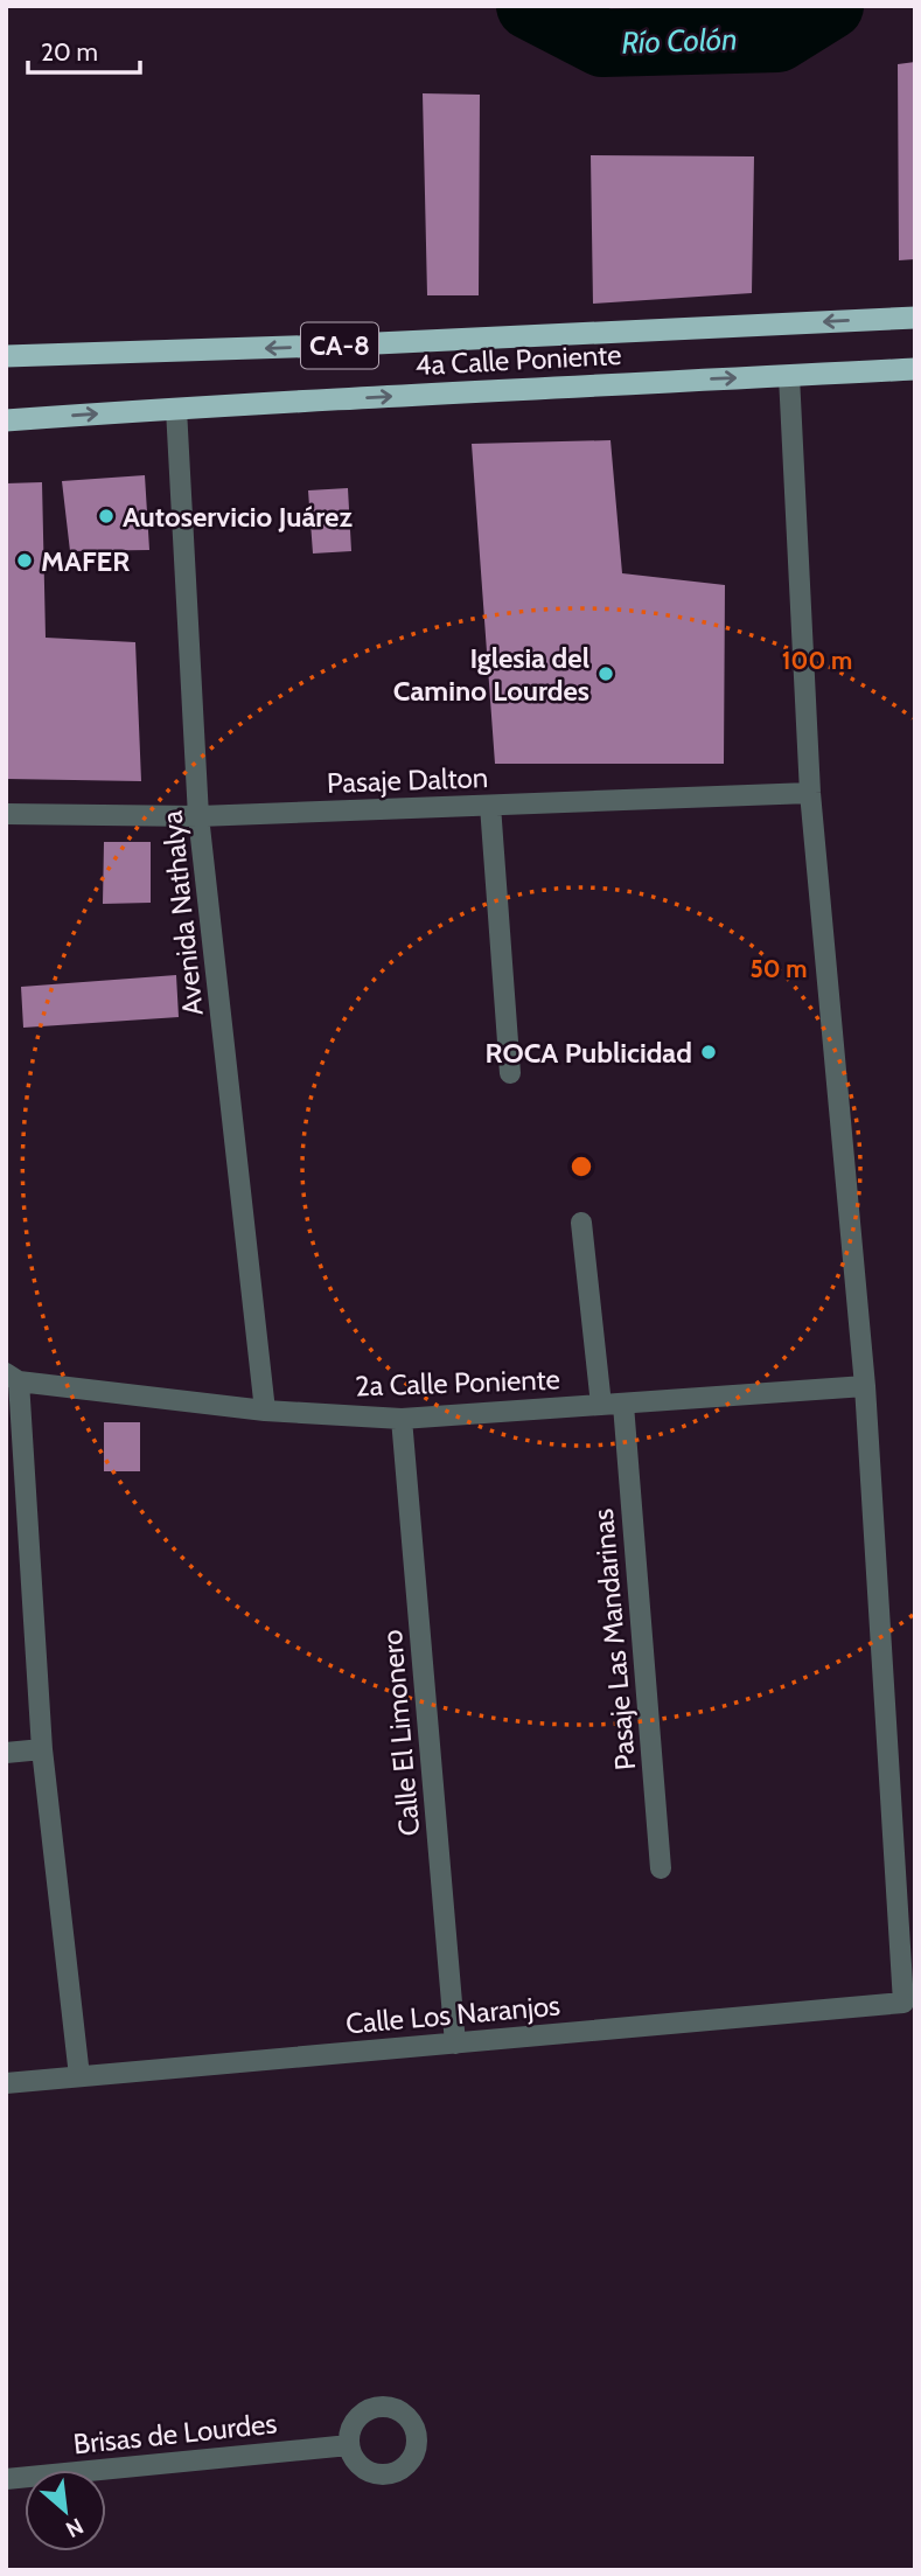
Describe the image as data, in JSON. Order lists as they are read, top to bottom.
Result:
{
  "streets": {
    "highway": ["CA-8", "4a Calle Poniente"],
    "street": [
      "Pasaje Dalton",
      "Avenida Nathalya",
      "2a Calle Poniente",
      "Pasaje Las Mandarinas",
      "Calle El Limonero",
      "Calle Los Naranjos",
      "Brisas de Lourdes"
    ]
  },
  "crossings": [
    ["CA-8", "4a Calle Poniente"],
    ["4a Calle Poniente", "Avenida Nathalya"],
    ["Pasaje Dalton", "Avenida Nathalya"],
    ["Avenida Nathalya", "2a Calle Poniente"],
    ["2a Calle Poniente", "Pasaje Las Mandarinas"],
    ["2a Calle Poniente", "Calle El Limonero"],
    ["2a Calle Poniente", "Calle Los Naranjos"],
    ["Calle El Limonero", "Calle Los Naranjos"]
  ],
  "water": ["Río Colón"],
  "places": [
    "Autoservicio Juárez",
    "MAFER",
    "Iglesia del Camino Lourdes",
    "ROCA Publicidad"
  ],
  "scale_bar": "20 m",
  "north": "bottom right",
  "rings": ["100 m", "50 m"]
}
